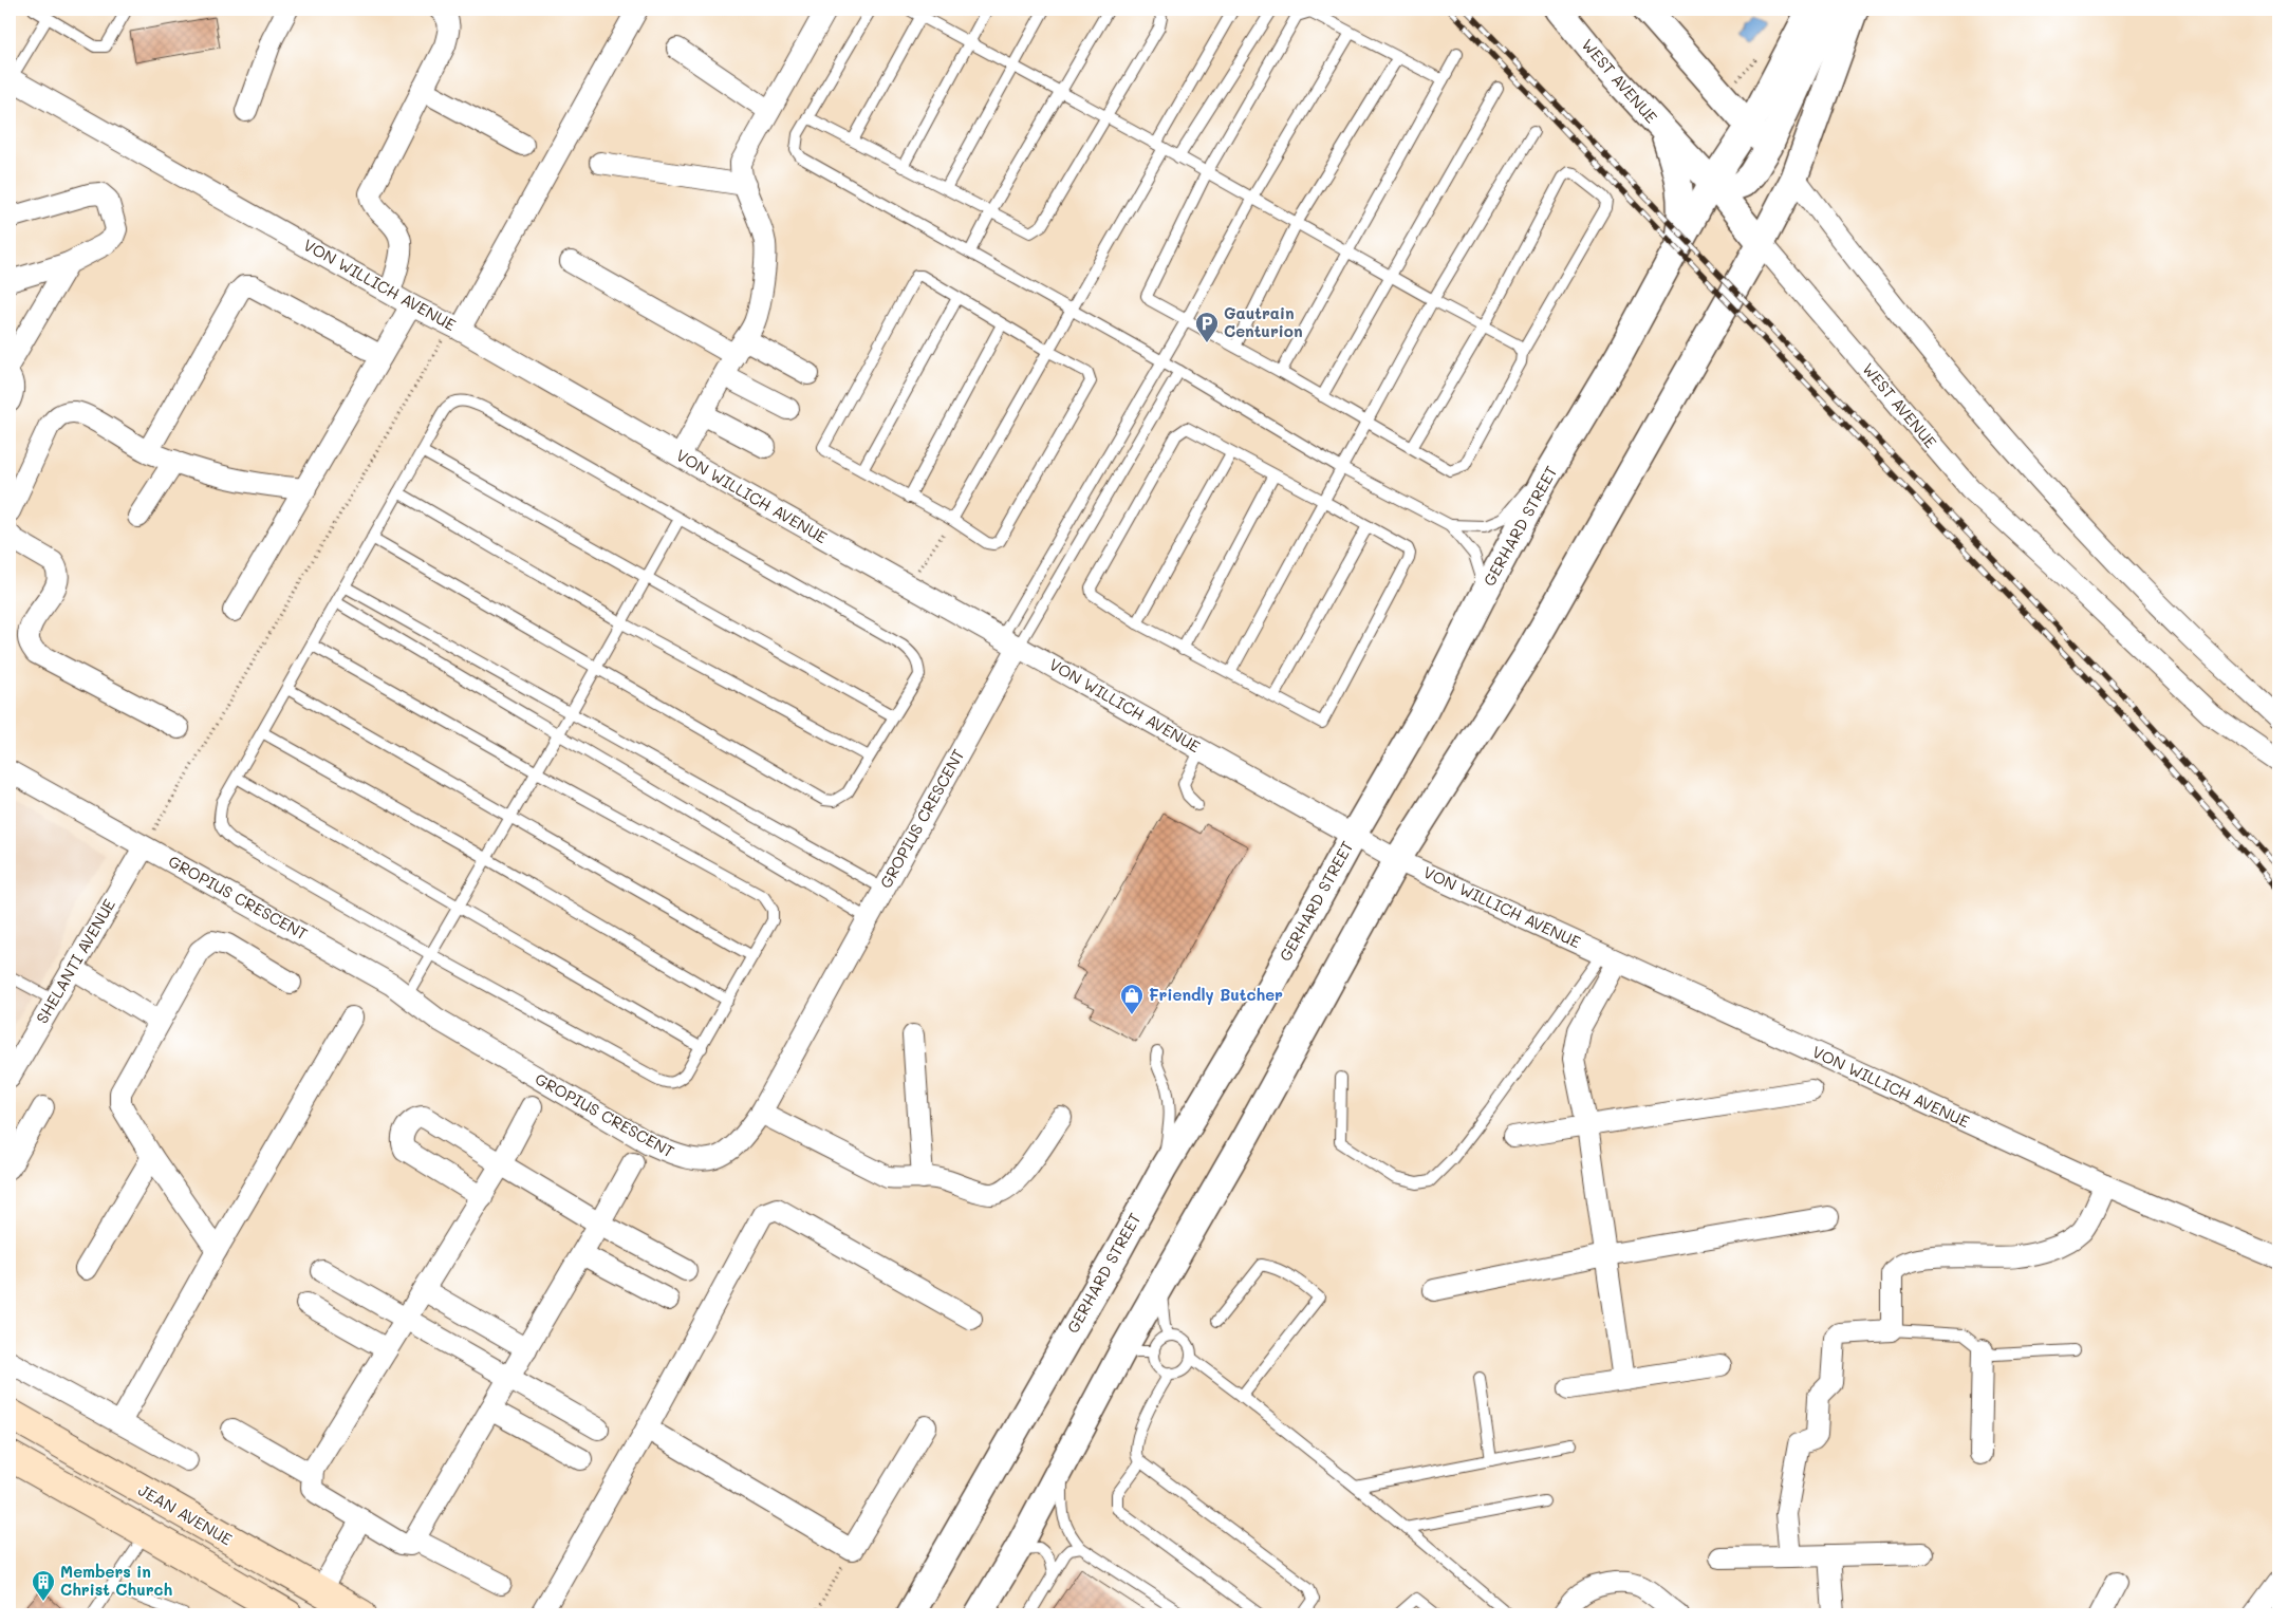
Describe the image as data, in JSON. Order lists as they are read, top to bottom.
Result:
{
  "streets": {
    "main road": ["JEAN AVENUE"],
    "street": [
      "WEST AVENUE",
      "VON WILLICH AVENUE",
      "GERHARD STREET",
      "GROPIUS CRESCENT",
      "SHELANTI AVENUE"
    ]
  },
  "crossings": [
    ["WEST AVENUE", "GERHARD STREET"],
    ["VON WILLICH AVENUE", "GERHARD STREET"],
    ["VON WILLICH AVENUE", "GROPIUS CRESCENT"],
    ["GROPIUS CRESCENT", "SHELANTI AVENUE"]
  ],
  "places": {
    "parking": ["Gautrain Centurion"],
    "shop": ["Friendly Butcher"],
    "building": ["Members in Christ Church"]
  }
}
